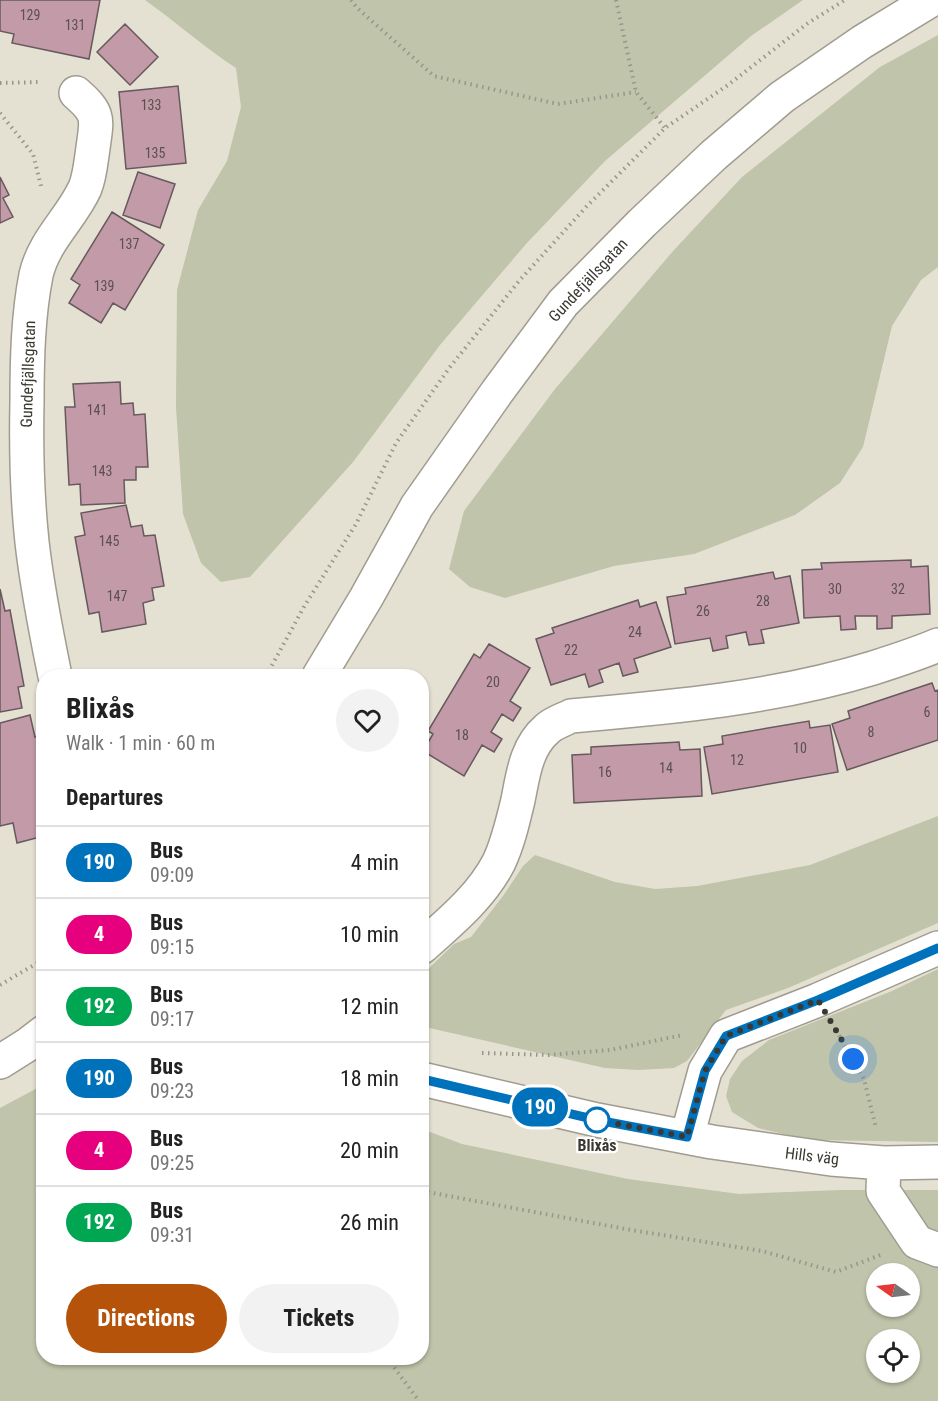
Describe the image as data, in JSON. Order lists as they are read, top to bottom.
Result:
{
  "streets": {
    "street": ["Gundefjällsgatan", "Hills väg"]
  },
  "places": ["Blixås"],
  "lines": ["bus line 190"],
  "house_numbers": [
    "129",
    "131",
    "133",
    "135",
    "137",
    "139",
    "141",
    "143",
    "145",
    "30",
    "32",
    "147",
    "28",
    "26",
    "24",
    "22",
    "20",
    "6",
    "8",
    "18",
    "10",
    "12",
    "14",
    "16"
  ],
  "north": "left",
  "page": {
    "on_map": "190",
    "heading": [
      ["Blixås", "Walk · 1 min · 60 m"],
      "Departures"
    ],
    "list": [
      {
        "mark": "190",
        "name": "Bus",
        "note": "09:09",
        "value": "4 min"
      },
      {
        "mark": "4",
        "name": "Bus",
        "note": "09:15",
        "value": "10 min"
      },
      {
        "mark": "192",
        "name": "Bus",
        "note": "09:17",
        "value": "12 min"
      },
      {
        "mark": "190",
        "name": "Bus",
        "note": "09:23",
        "value": "18 min"
      },
      {
        "mark": "4",
        "name": "Bus",
        "note": "09:25",
        "value": "20 min"
      },
      {
        "mark": "192",
        "name": "Bus",
        "note": "09:31",
        "value": "26 min"
      }
    ],
    "buttons": ["Directions", "Tickets"]
  }
}
